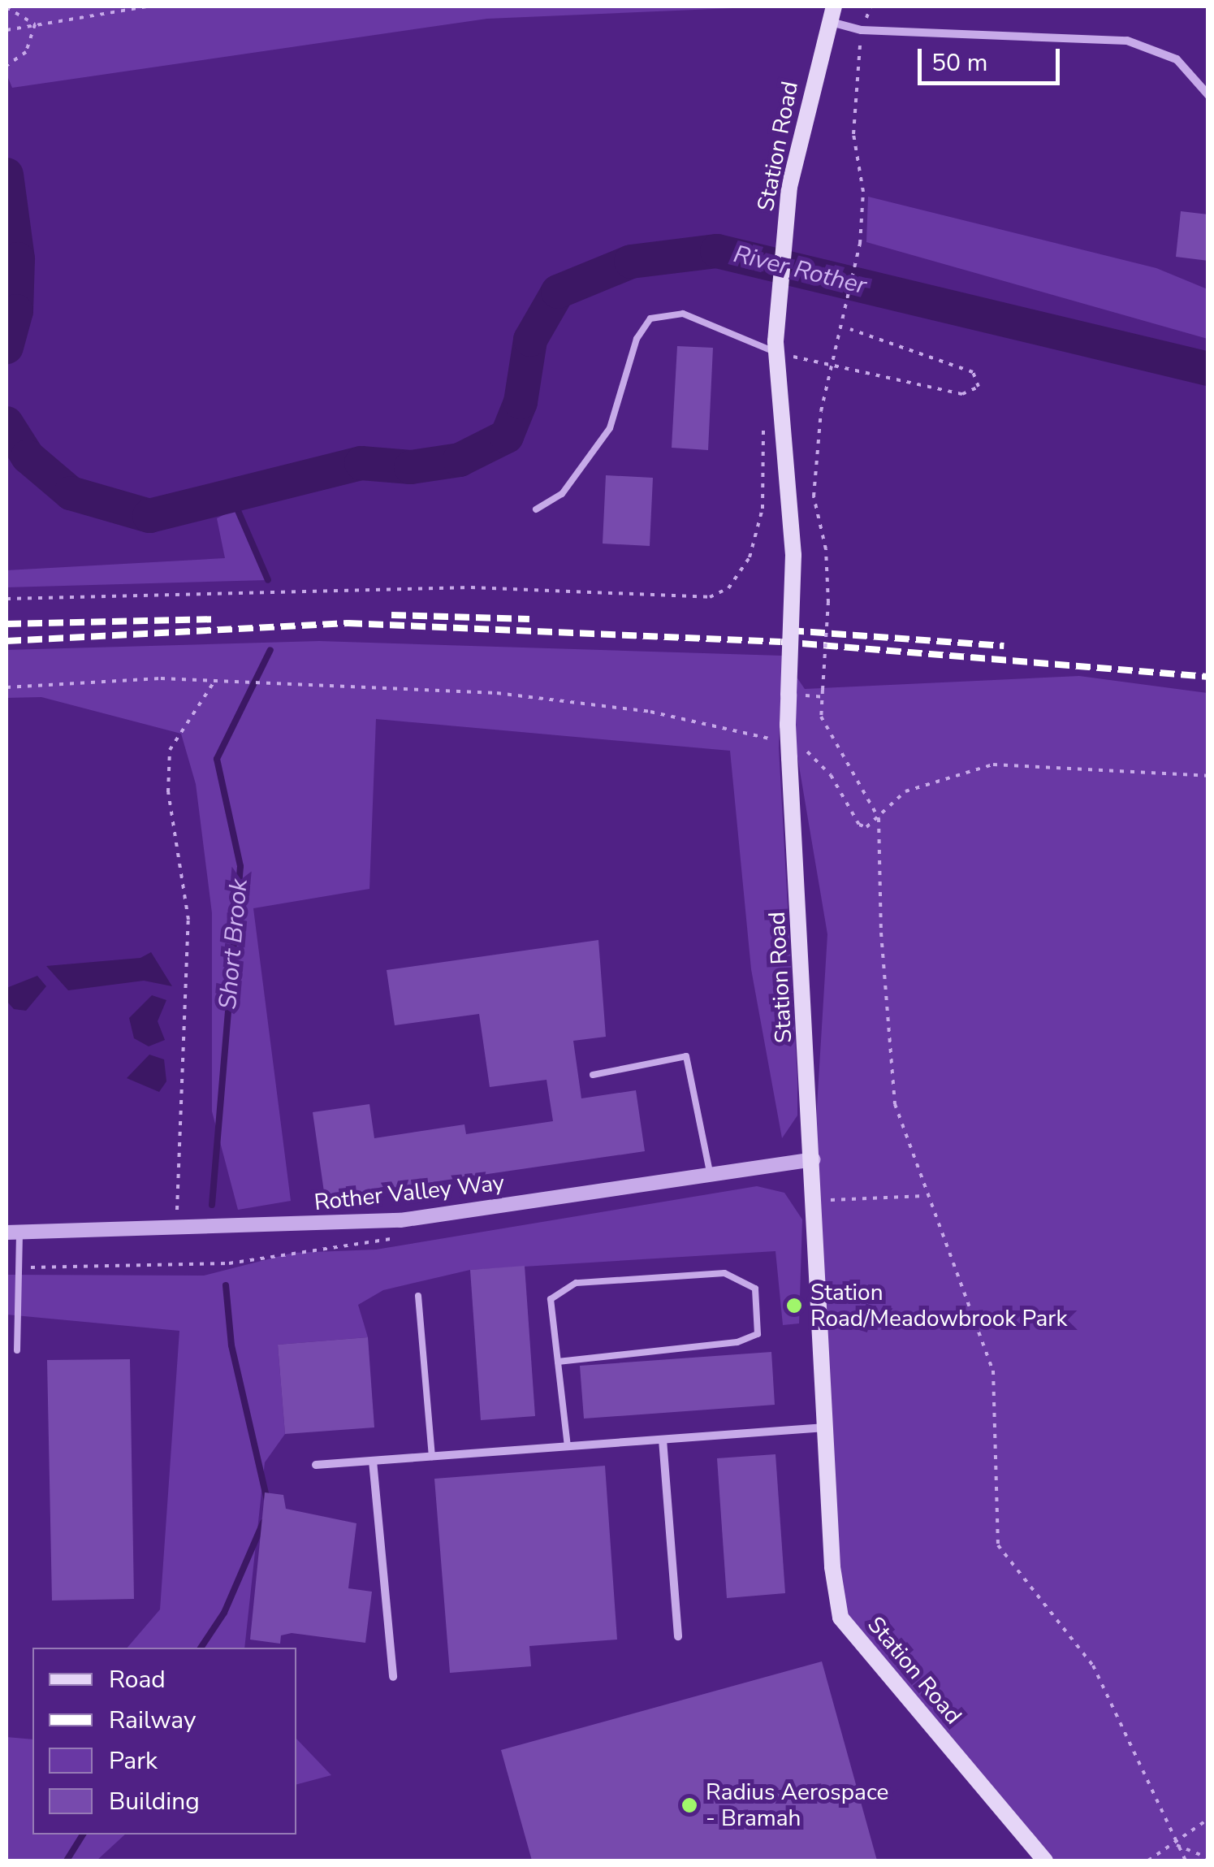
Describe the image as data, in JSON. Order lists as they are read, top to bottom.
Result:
{
  "streets": {
    "main road": ["Station Road"],
    "street": ["Rother Valley Way"]
  },
  "crossings": [
    ["Station Road", "Rother Valley Way"]
  ],
  "water": ["River Rother", "Short Brook"],
  "places": ["Station Road/Meadowbrook Park", "Radius Aerospace - Bramah"],
  "legend": [
    "Road",
    "Railway",
    "Park",
    "Building"
  ],
  "scale_bar": "50 m"
}
